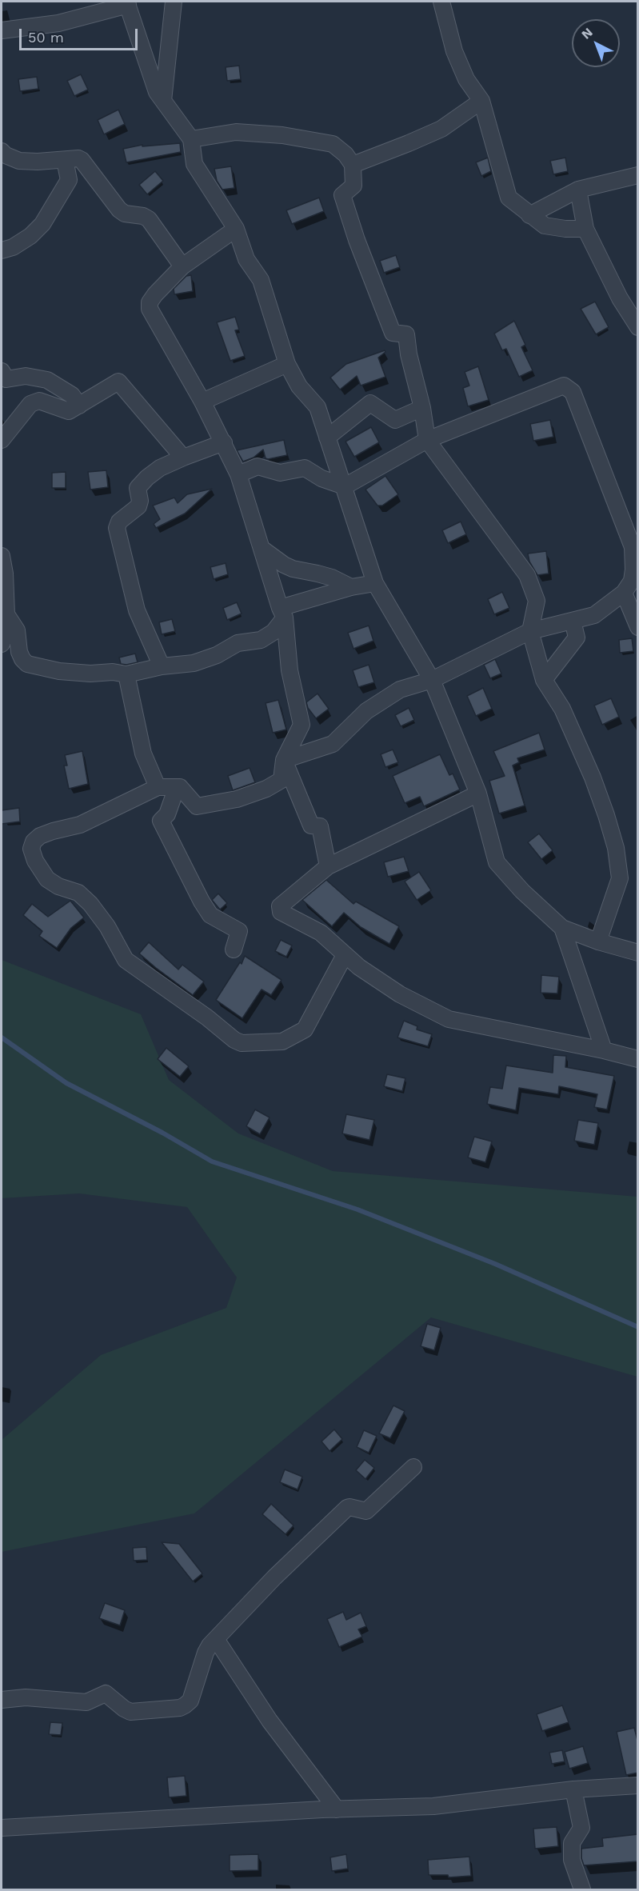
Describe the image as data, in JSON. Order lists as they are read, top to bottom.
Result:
{
  "scale_bar": "50 m",
  "north": "top left"
}
